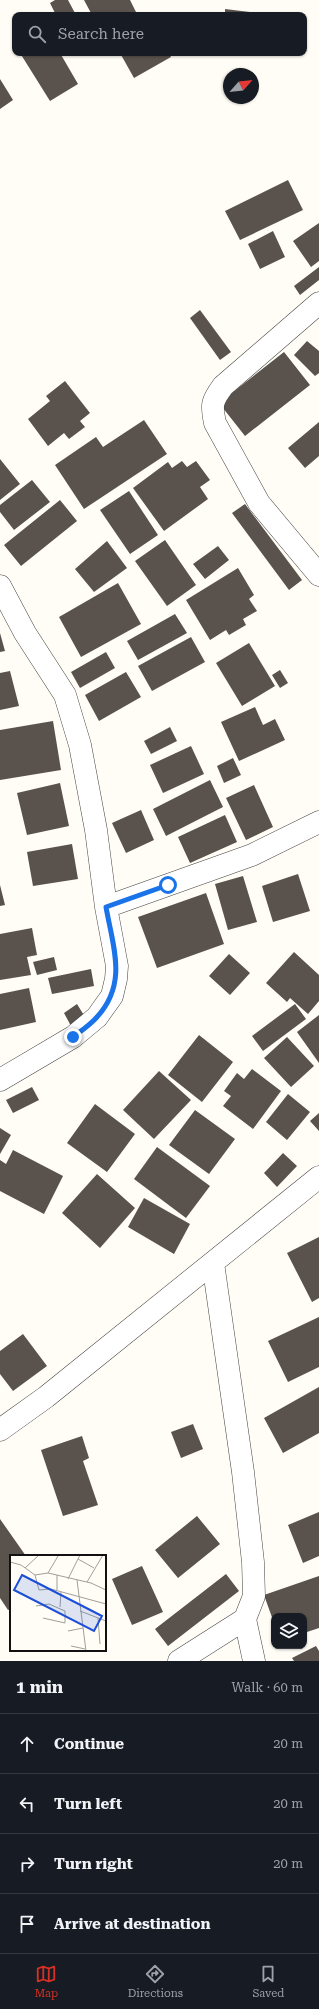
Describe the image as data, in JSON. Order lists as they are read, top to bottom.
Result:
{
  "north": "top right",
  "page": {
    "search": "Search here",
    "heading": ["1 min", "Walk · 60 m"],
    "list": [
      ["Continue", "20 m"],
      ["Turn left", "20 m"],
      ["Turn right", "20 m"],
      "Arrive at destination"
    ],
    "nav": ["Map", "Directions", "Saved"]
  }
}
